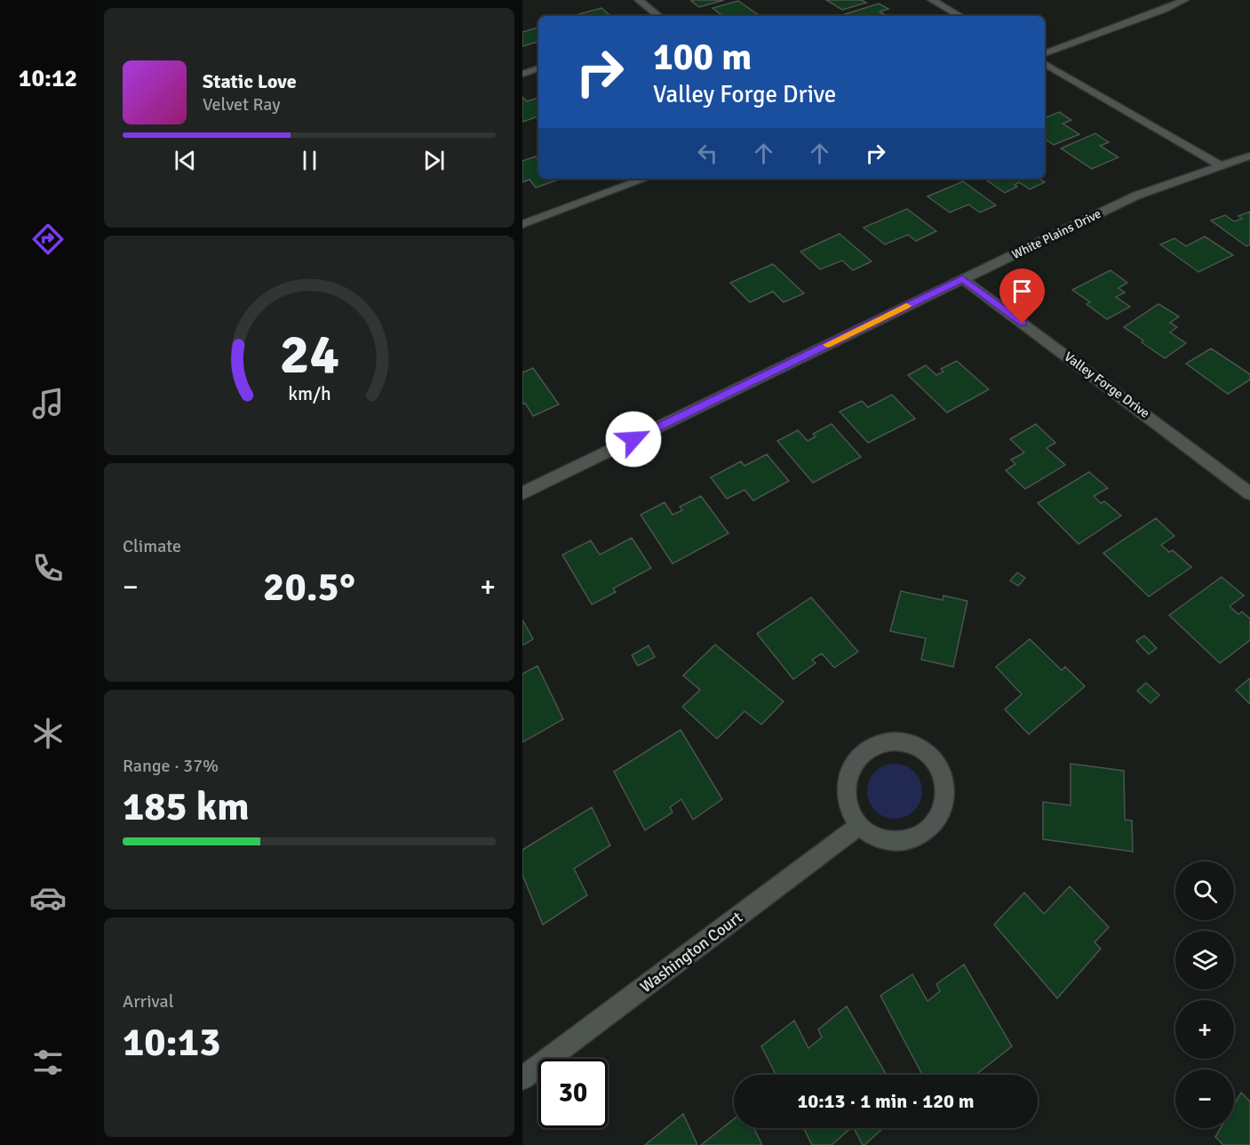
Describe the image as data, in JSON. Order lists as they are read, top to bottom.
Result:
{
  "streets": {
    "street": ["White Plains Drive", "Valley Forge Drive", "Washington Court"]
  },
  "crossings": [
    ["White Plains Drive", "Valley Forge Drive"]
  ],
  "page": {
    "tabs": "10:12",
    "turn": ["100 m", "Valley Forge Drive"],
    "song": ["Static Love", "Velvet Ray"],
    "tile": [
      "Climate",
      ["Range · 37%", "185 km"],
      ["Arrival", "10:13"]
    ],
    "heat": ["−", "20.5°", "+"],
    "map_buttons": ["+", "−"],
    "limit": "30",
    "trip": "10:13 · 1 min · 120 m",
    "gauge": ["24", "km/h"]
  }
}
